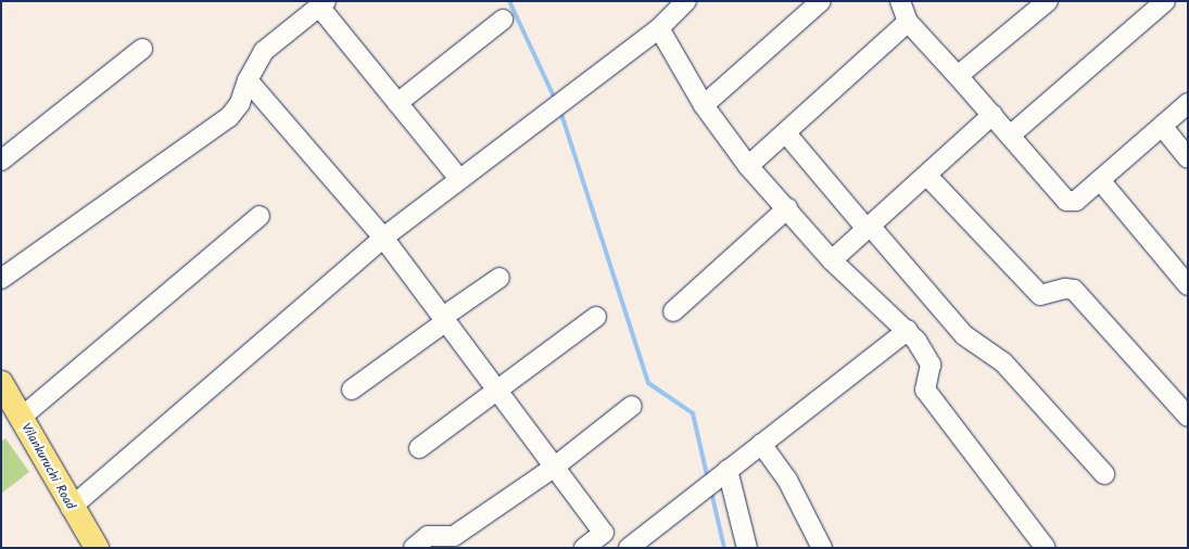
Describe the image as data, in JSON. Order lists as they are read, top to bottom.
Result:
{
  "streets": {
    "main road": ["Vilankuruchi Road"]
  }
}
